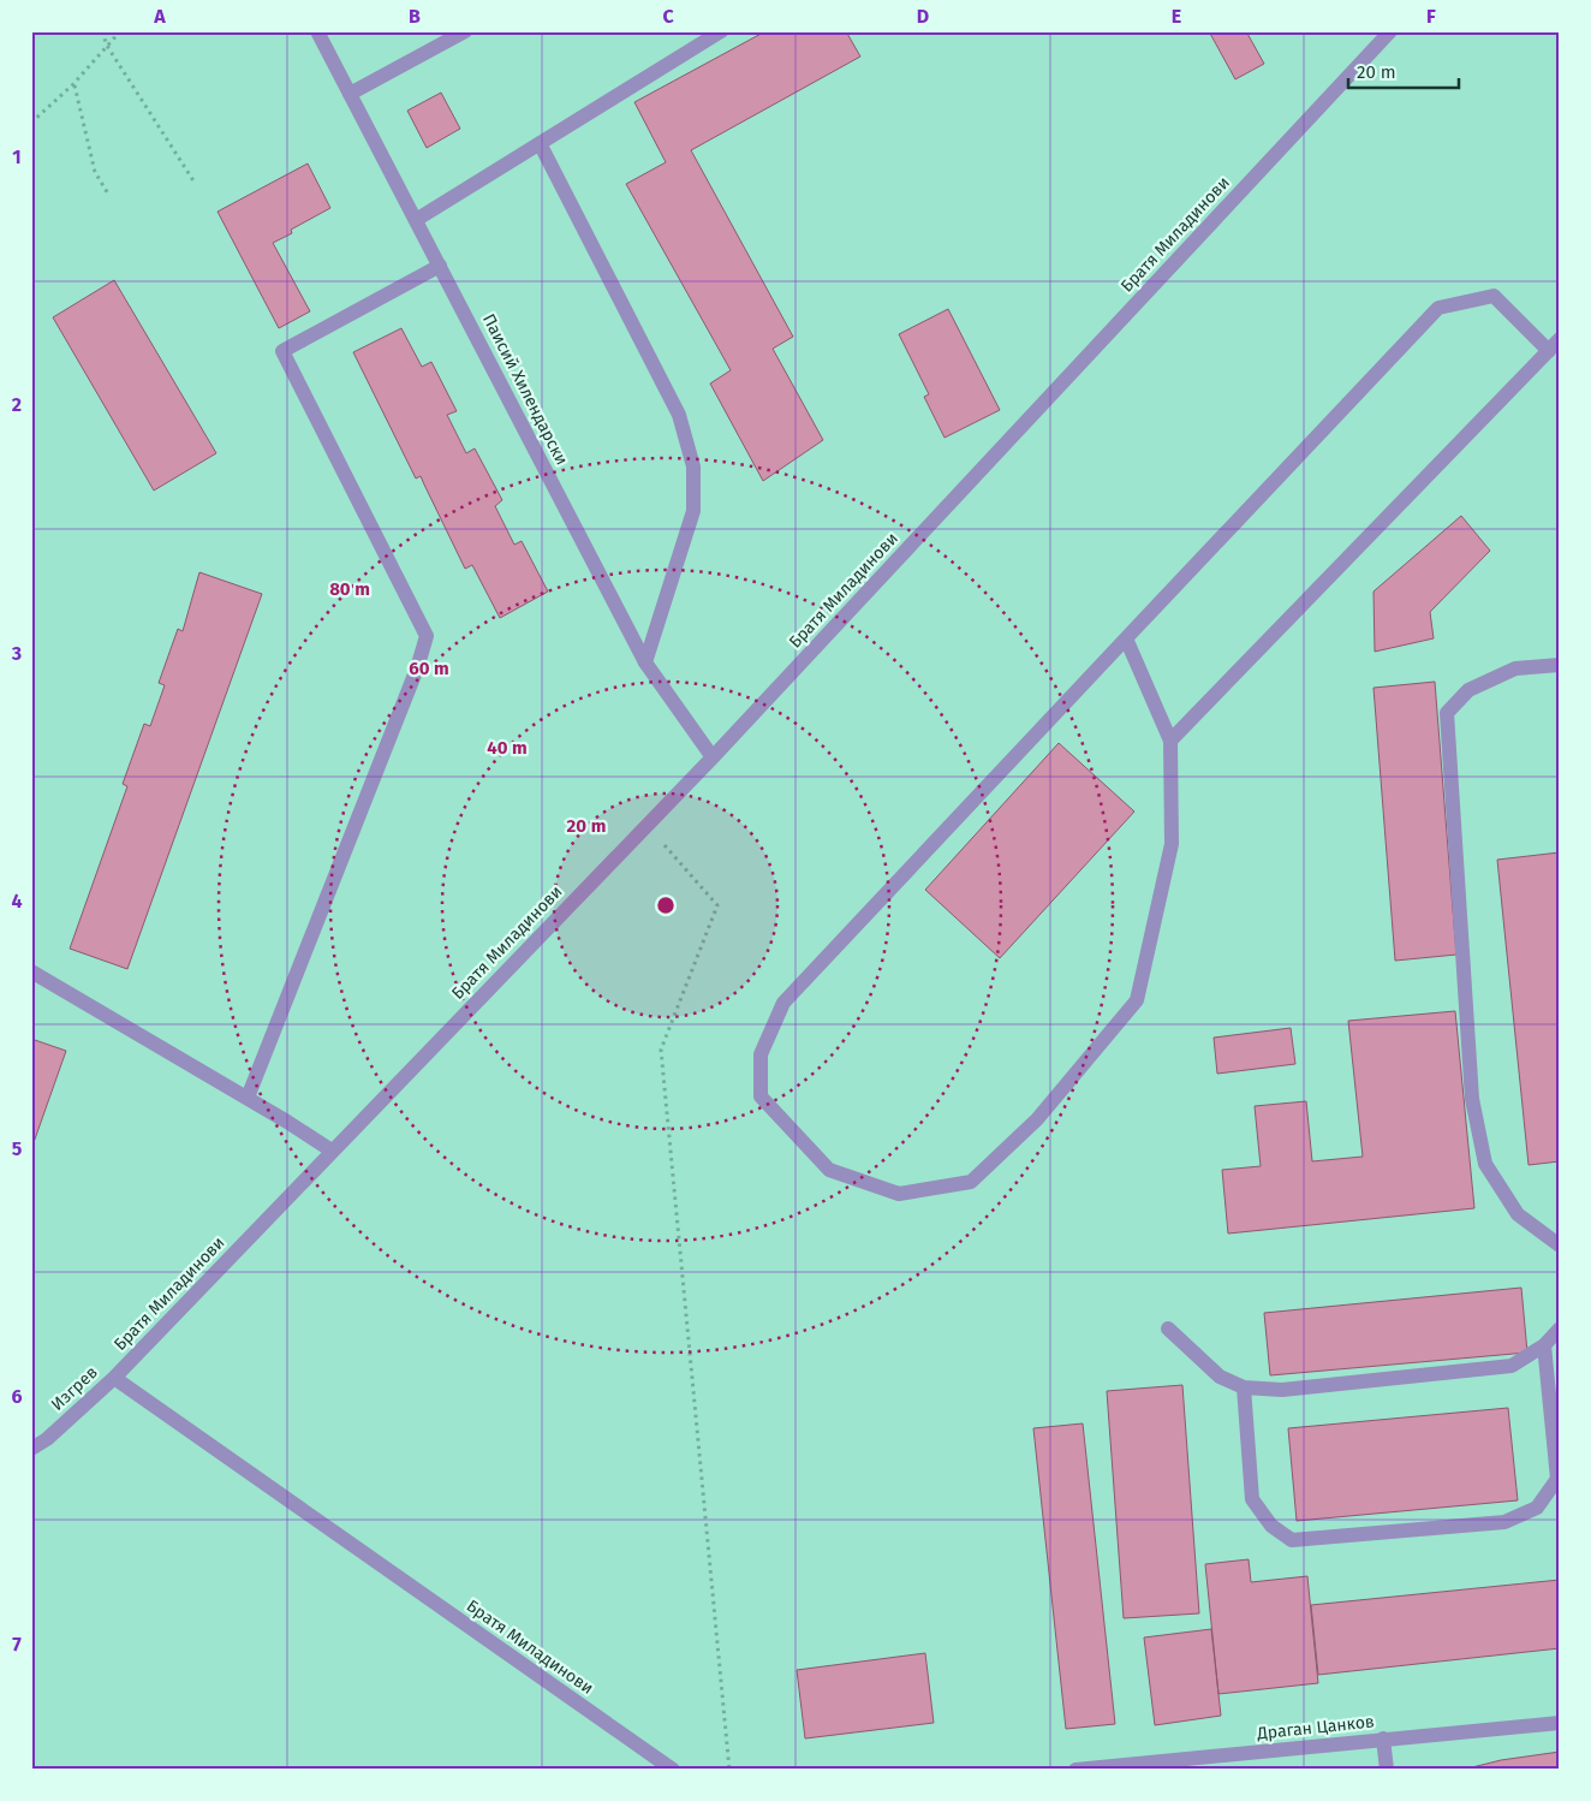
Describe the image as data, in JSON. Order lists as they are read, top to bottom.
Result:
{
  "streets": {
    "street": [
      "Братя Миладинови",
      "Паисий Хилендарски",
      "Изгрев",
      "Драган Цанков"
    ]
  },
  "crossings": [
    ["Братя Миладинови", "Паисий Хилендарски"],
    ["Братя Миладинови", "Изгрев"]
  ],
  "scale_bar": "20 m",
  "grid": {
    "columns": [
      "A",
      "B",
      "C",
      "D",
      "E",
      "F"
    ],
    "rows": [
      "1",
      "2",
      "3",
      "4",
      "5",
      "6",
      "7"
    ]
  },
  "rings": [
    "80 m",
    "60 m",
    "40 m",
    "20 m"
  ]
}
